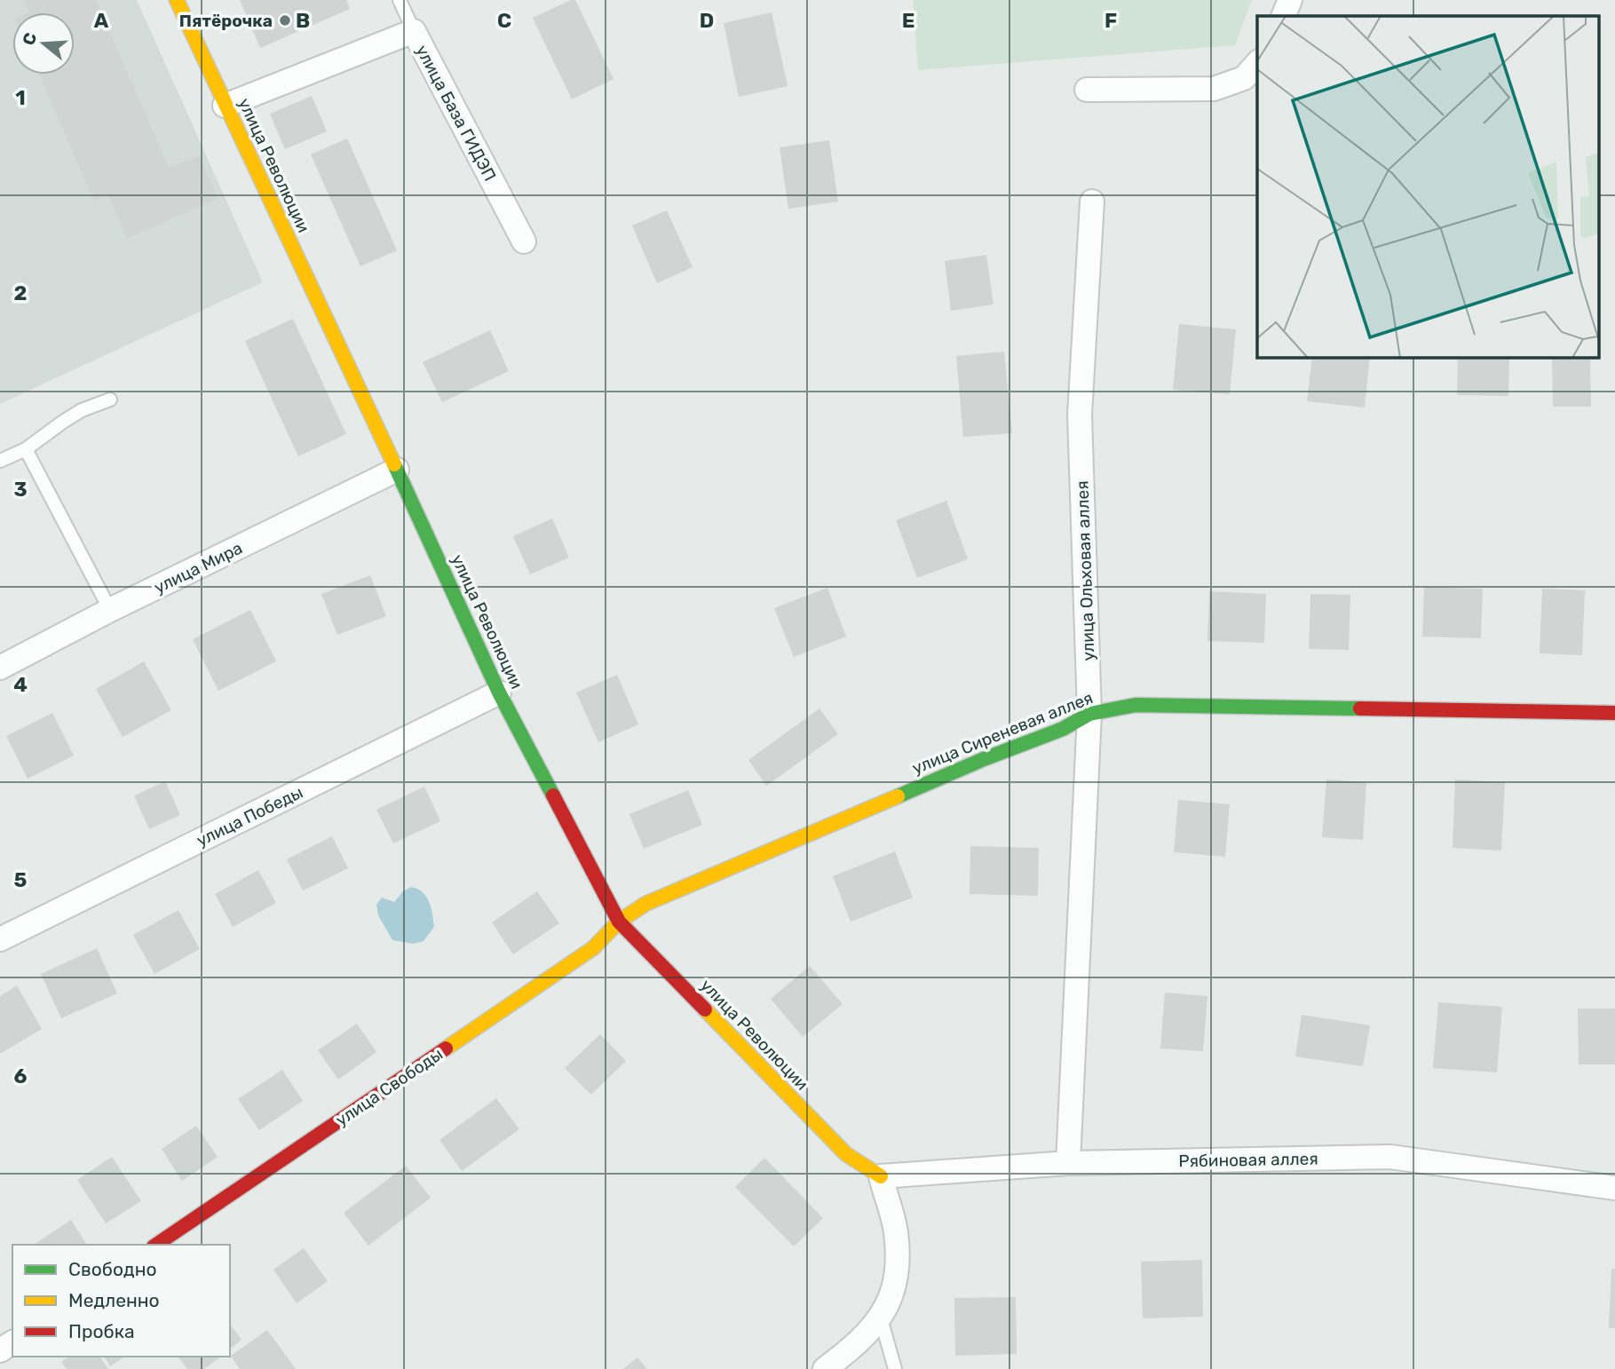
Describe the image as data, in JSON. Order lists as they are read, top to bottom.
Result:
{
  "streets": {
    "street": [
      "улица База ГИДЭП",
      "улица Революции",
      "улица Мира",
      "улица Ольховая аллея",
      "улица Сиреневая аллея",
      "улица Победы",
      "улица Свободы",
      "Рябиновая аллея"
    ]
  },
  "crossings": [
    ["улица База ГИДЭП", "улица Революции"],
    ["улица Революции", "улица Мира"],
    ["улица Революции", "улица Сиреневая аллея"],
    ["улица Революции", "улица Победы"],
    ["улица Революции", "улица Свободы"],
    ["улица Революции", "Рябиновая аллея"],
    ["улица Ольховая аллея", "улица Сиреневая аллея"],
    ["улица Ольховая аллея", "Рябиновая аллея"],
    ["улица Сиреневая аллея", "улица Свободы"]
  ],
  "places": ["Пятёрочка"],
  "legend": ["Свободно", "Медленно", "Пробка"],
  "north": "left",
  "grid": {
    "columns": [
      "A",
      "B",
      "C",
      "D",
      "E",
      "F"
    ],
    "rows": [
      "1",
      "2",
      "3",
      "4",
      "5",
      "6"
    ]
  }
}
